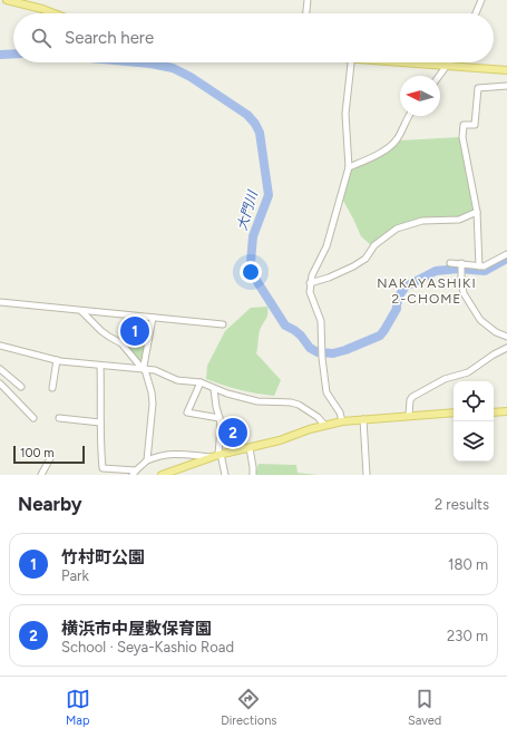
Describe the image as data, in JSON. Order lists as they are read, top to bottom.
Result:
{
  "districts": ["NAKAYASHIKI 2-CHOME"],
  "water": ["大門川"],
  "scale_bar": "100 m",
  "north": "left",
  "page": {
    "search": "Search here",
    "pins": ["1", "2"],
    "scale": "100 m",
    "heading": ["Nearby", "2 results"],
    "list": [
      {
        "mark": "1",
        "name": "竹村町公園",
        "note": "Park",
        "value": "180 m"
      },
      {
        "mark": "2",
        "name": "横浜市中屋敷保育園",
        "note": "School · Seya-Kashio Road",
        "value": "230 m"
      }
    ],
    "nav": ["Map", "Directions", "Saved"]
  }
}
